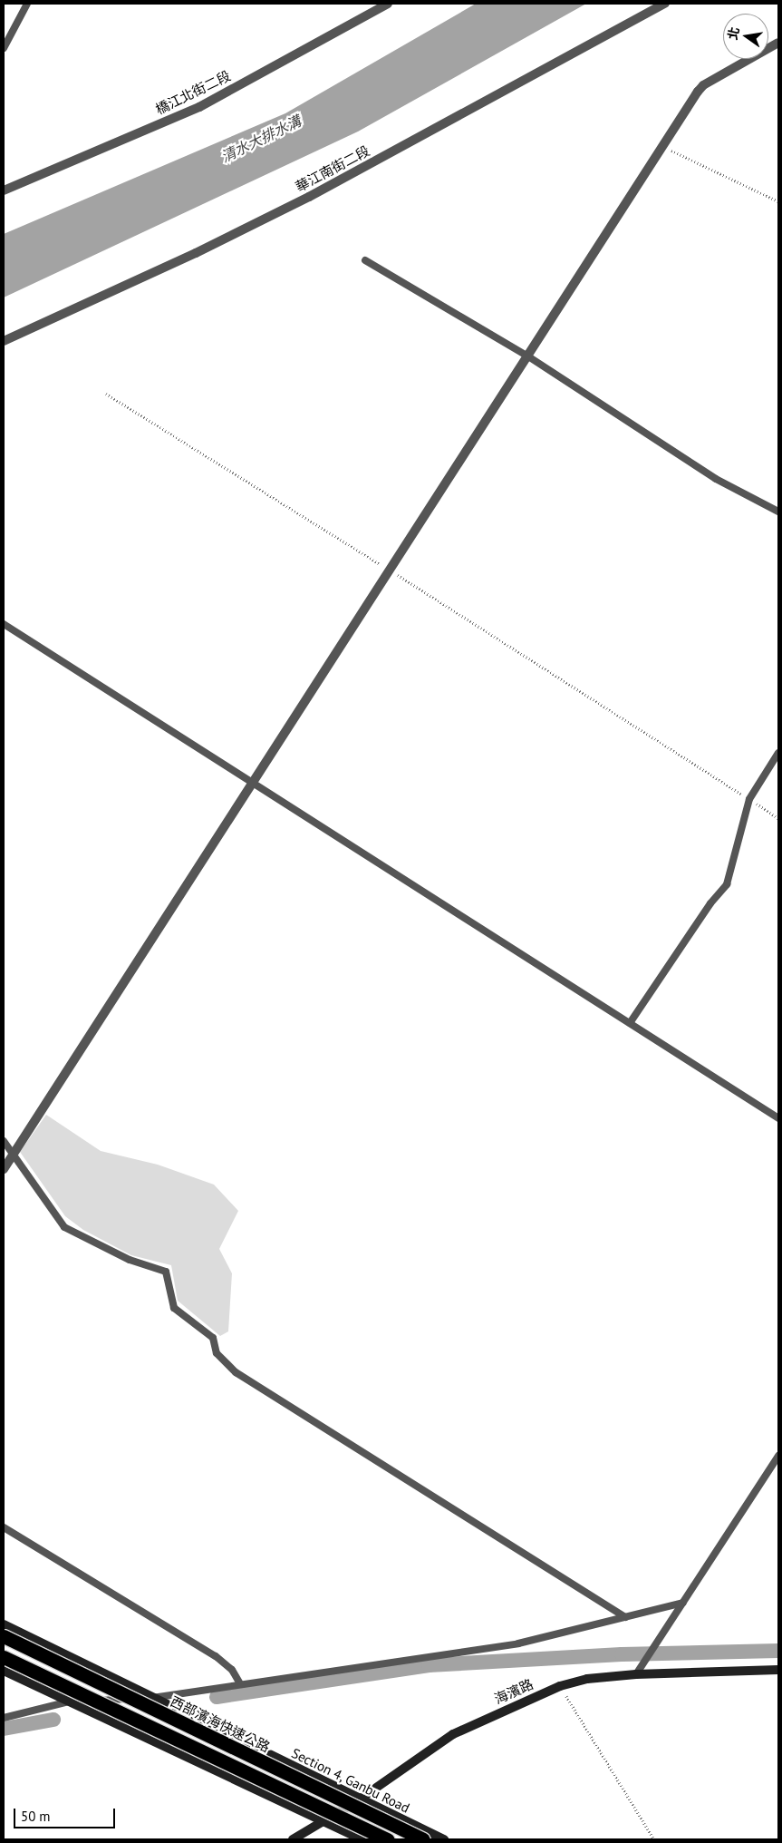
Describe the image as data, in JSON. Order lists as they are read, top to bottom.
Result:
{
  "streets": {
    "highway": ["西部濱海快速公路"],
    "street": [
      "橋江北街二段",
      "華江南街二段",
      "海濱路",
      "Section 4, Ganbu Road"
    ]
  },
  "crossings": [
    ["海濱路", "Section 4, Ganbu Road"]
  ],
  "water": ["清水大排水溝"],
  "scale_bar": "50 m",
  "north": "left"
}
